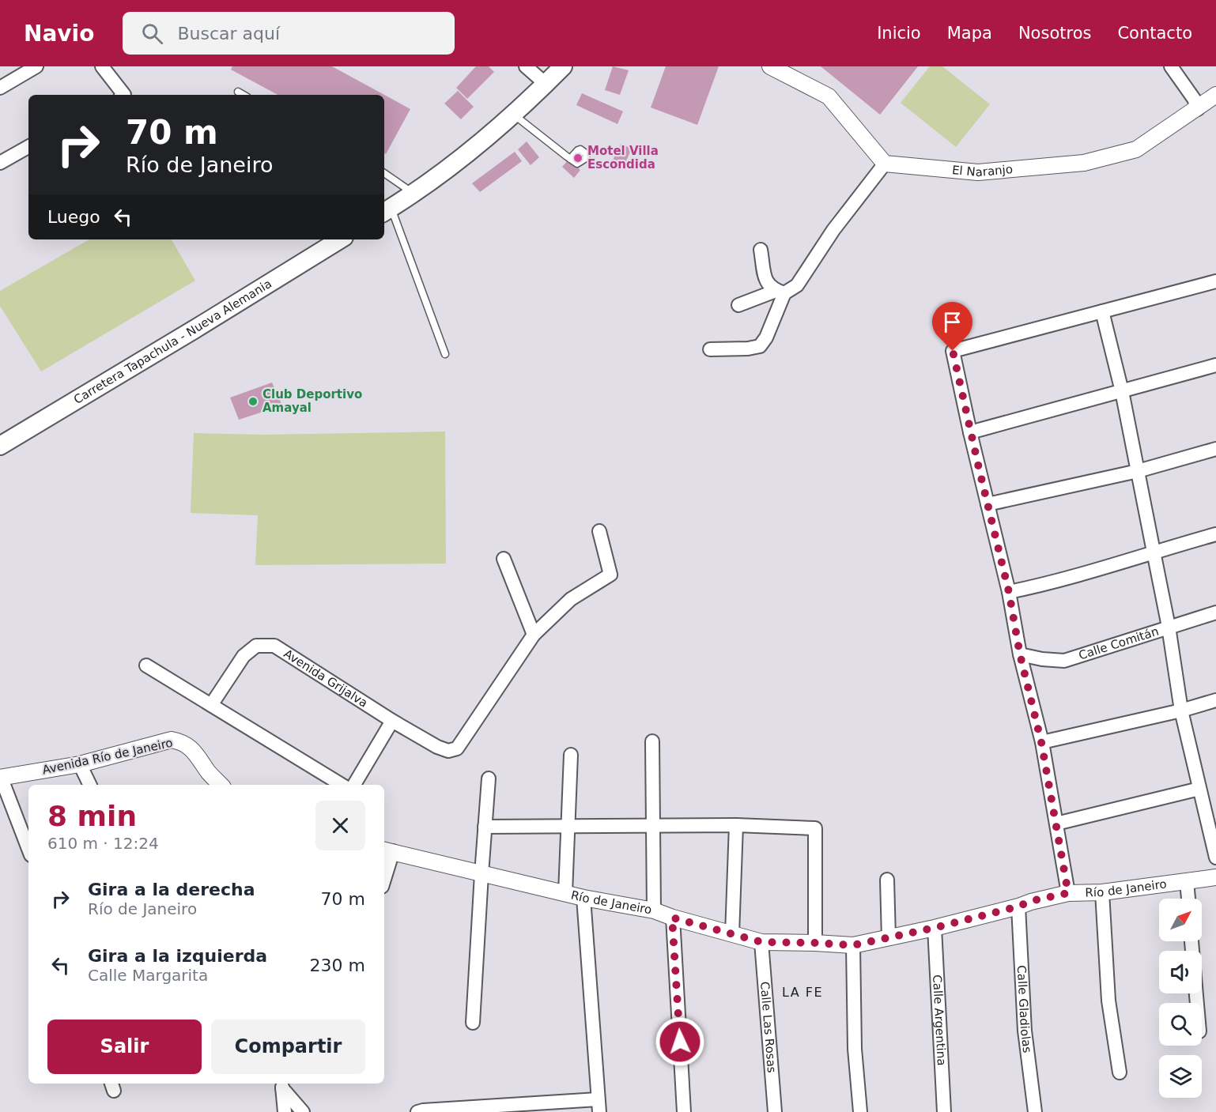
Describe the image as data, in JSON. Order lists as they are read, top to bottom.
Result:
{
  "streets": {
    "main road": ["Carretera Tapachula - Nueva Alemania"],
    "street": [
      "El Naranjo",
      "Calle Comitán",
      "Avenida Grijalva",
      "Avenida Río de Janeiro",
      "Río de Janeiro",
      "Calle Gladiolas",
      "Calle Argentina",
      "Calle Las Rosas"
    ]
  },
  "crossings": [
    ["Río de Janeiro", "Calle Gladiolas"],
    ["Río de Janeiro", "Calle Argentina"],
    ["Río de Janeiro", "Calle Las Rosas"]
  ],
  "districts": ["LA FE"],
  "places": ["Motel Villa Escondida", "Club Deportivo Amayal"],
  "north": "top right",
  "page": {
    "header": "Navio",
    "search": "Buscar aquí",
    "nav": [
      "Inicio",
      "Mapa",
      "Nosotros",
      "Contacto"
    ],
    "turn": ["70 m", "Río de Janeiro"],
    "then": "Luego",
    "heading": ["8 min", "610 m · 12:24"],
    "list": [
      {
        "name": "Gira a la derecha",
        "note": "Río de Janeiro",
        "value": "70 m"
      },
      {
        "name": "Gira a la izquierda",
        "note": "Calle Margarita",
        "value": "230 m"
      }
    ],
    "buttons": ["Salir", "Compartir"]
  }
}
